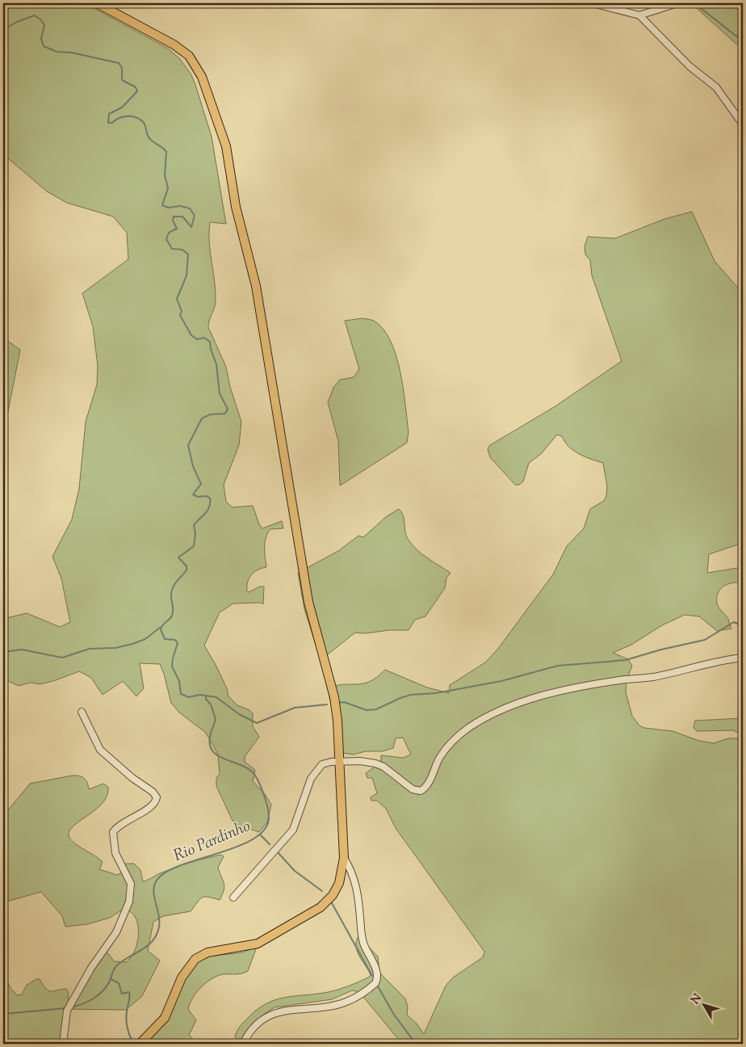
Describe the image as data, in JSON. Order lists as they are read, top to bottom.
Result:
{
  "water": ["Rio Pardinho"],
  "north": "top left"
}
